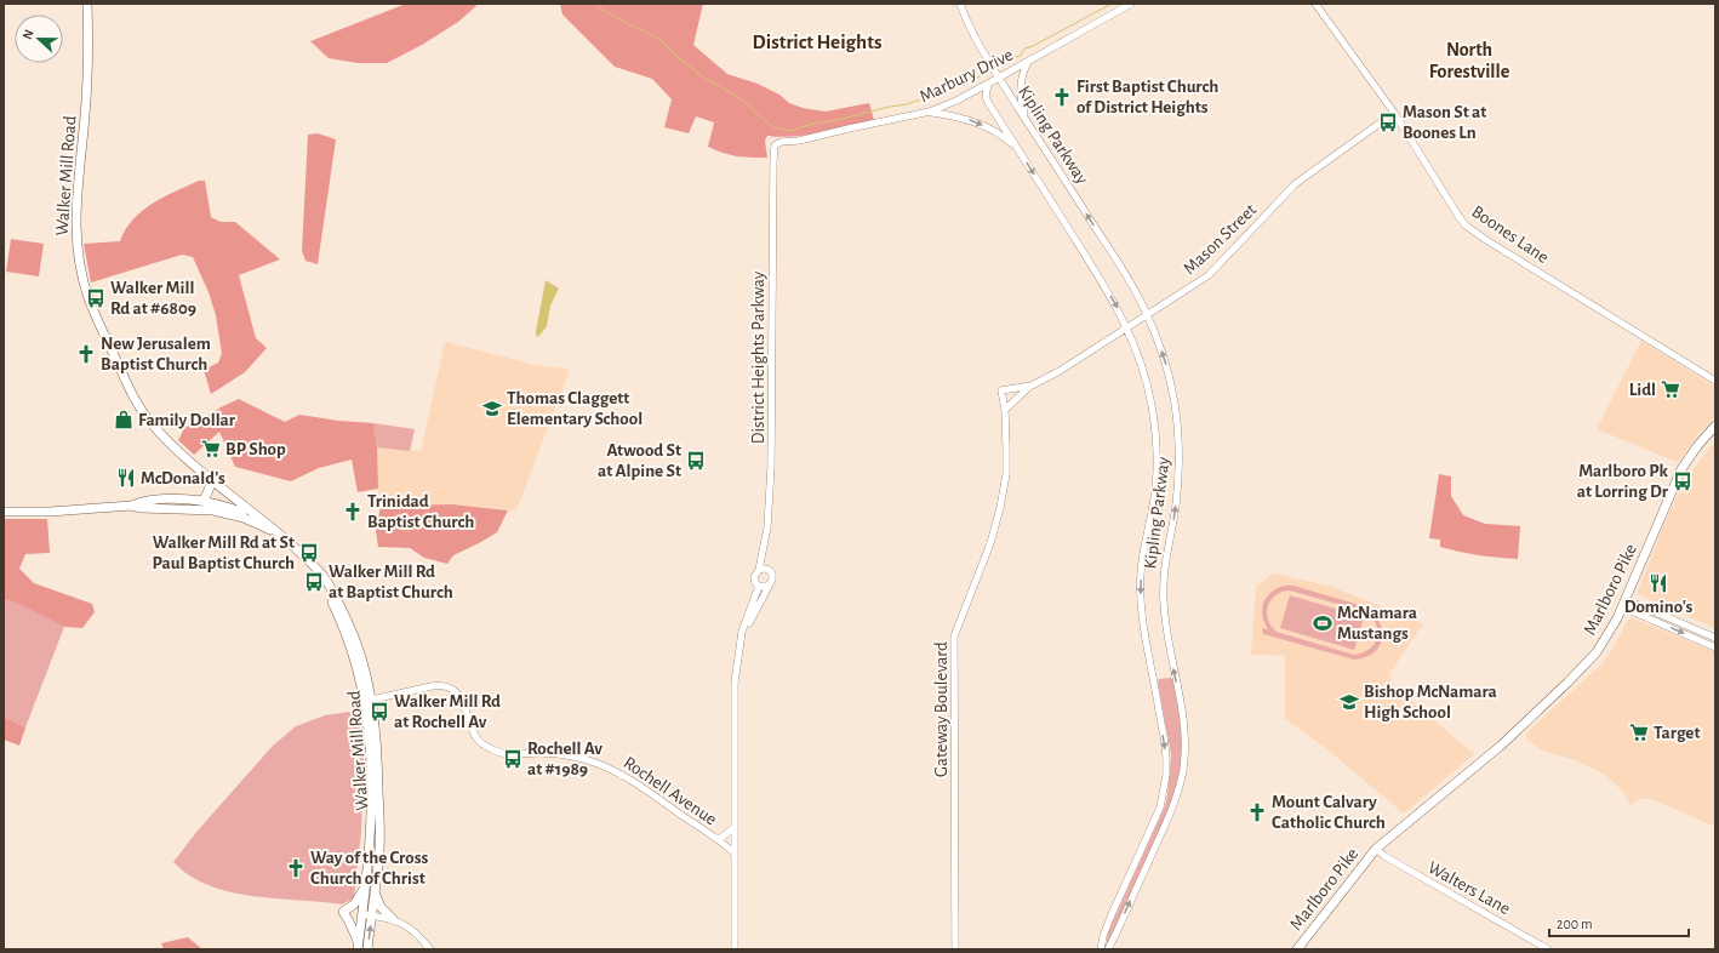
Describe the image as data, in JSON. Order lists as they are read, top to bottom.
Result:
{
  "streets": {
    "main road": ["Walker Mill Road", "Marlboro Pike"],
    "street": [
      "Marbury Drive",
      "Kipling Parkway",
      "Boones Lane",
      "Mason Street",
      "District Heights Parkway",
      "Gateway Boulevard",
      "Rochell Avenue",
      "Walters Lane"
    ]
  },
  "crossings": [
    ["Marbury Drive", "Kipling Parkway"],
    ["Marbury Drive", "District Heights Parkway"],
    ["Kipling Parkway", "Mason Street"],
    ["Walker Mill Road", "Rochell Avenue"],
    ["Boones Lane", "Mason Street"],
    ["Mason Street", "Gateway Boulevard"],
    ["Marlboro Pike", "Walters Lane"]
  ],
  "districts": ["District Heights", "North Forestville"],
  "places": {
    "church": [
      "First Baptist Church of District Heights",
      "New Jerusalem Baptist Church",
      "Trinidad Baptist Church",
      "Mount Calvary Catholic Church",
      "Way of the Cross Church of Christ"
    ],
    "bus stop": [
      "Mason St at Boones Ln",
      "Walker Mill Rd at #6809",
      "Atwood St at Alpine St",
      "Marlboro Pk at Lorring Dr",
      "Walker Mill Rd at St Paul Baptist Church",
      "Walker Mill Rd at Baptist Church",
      "Walker Mill Rd at Rochell Av",
      "Rochell Av at #1989"
    ],
    "supermarket": ["Lidl", "BP Shop", "Target"],
    "school or university": ["Thomas Claggett Elementary School", "Bishop McNamara High School"],
    "shop": ["Family Dollar"],
    "restaurant": ["McDonald's", "Domino's"],
    "sports": ["McNamara Mustangs"]
  },
  "scale_bar": "200 m",
  "north": "left"
}
